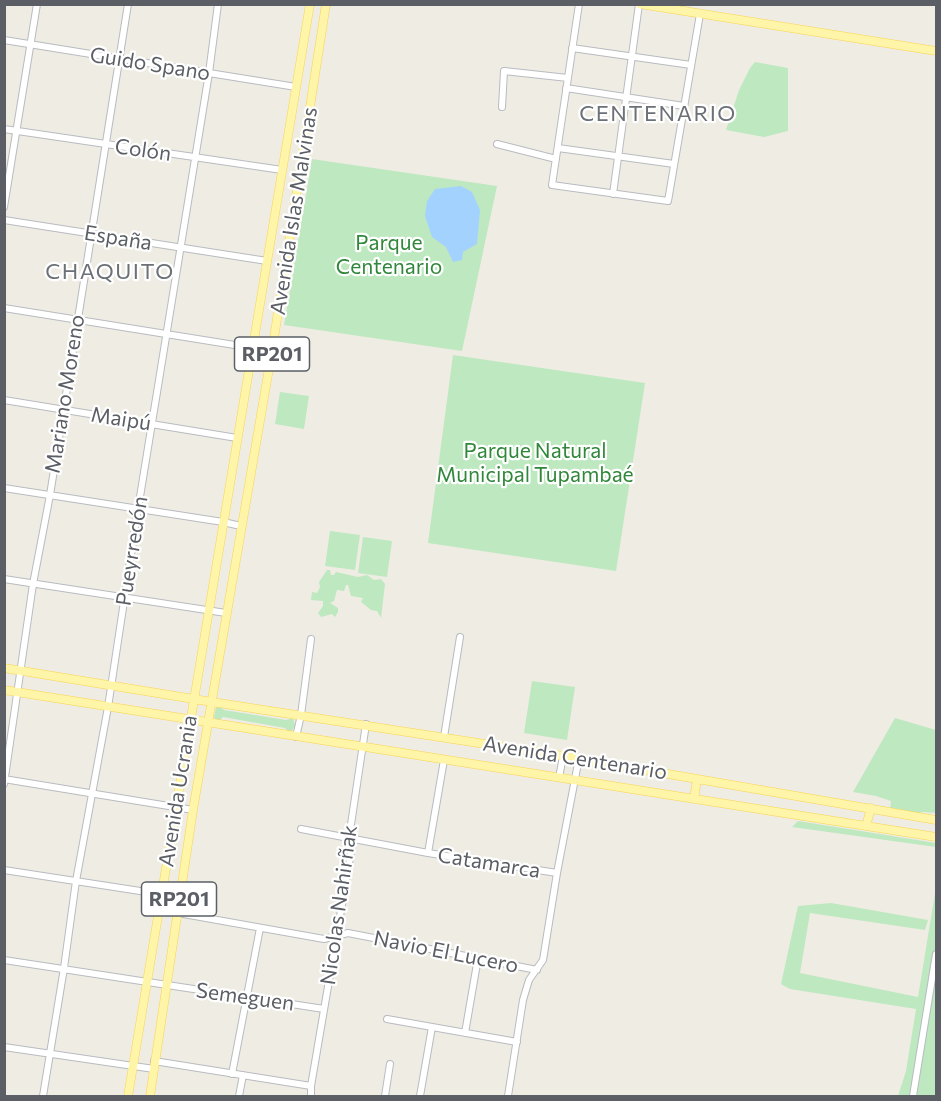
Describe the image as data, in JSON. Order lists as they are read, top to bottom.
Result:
{
  "streets": {
    "main road": [
      "Avenida Islas Malvinas",
      "RP201",
      "Avenida Centenario",
      "Avenida Ucrania"
    ],
    "street": [
      "Guido Spano",
      "Colón",
      "España",
      "Mariano Moreno",
      "Maipú",
      "Pueyrredón",
      "Catamarca",
      "Nicolas Nahirñak",
      "Navio El Lucero",
      "Semeguen"
    ]
  },
  "crossings": [
    ["Guido Spano", "Avenida Islas Malvinas"],
    ["Guido Spano", "Mariano Moreno"],
    ["Guido Spano", "Pueyrredón"],
    ["Colón", "Avenida Islas Malvinas"],
    ["Colón", "Mariano Moreno"],
    ["Colón", "Pueyrredón"],
    ["Avenida Islas Malvinas", "España"],
    ["Avenida Islas Malvinas", "Maipú"],
    ["Avenida Islas Malvinas", "Avenida Centenario"],
    ["Avenida Islas Malvinas", "Avenida Ucrania"],
    ["España", "Mariano Moreno"],
    ["España", "Pueyrredón"],
    ["Mariano Moreno", "Maipú"],
    ["Mariano Moreno", "Avenida Centenario"],
    ["Maipú", "Pueyrredón"],
    ["Pueyrredón", "Avenida Centenario"],
    ["Pueyrredón", "Semeguen"],
    ["Avenida Centenario", "Avenida Ucrania"],
    ["Avenida Centenario", "Nicolas Nahirñak"],
    ["Avenida Ucrania", "Navio El Lucero"],
    ["Avenida Ucrania", "Semeguen"],
    ["Catamarca", "Nicolas Nahirñak"],
    ["Catamarca", "Navio El Lucero"],
    ["Nicolas Nahirñak", "Navio El Lucero"],
    ["Nicolas Nahirñak", "Semeguen"]
  ],
  "districts": ["CENTENARIO", "CHAQUITO"],
  "parks": ["Parque Centenario", "Parque Natural Municipal Tupambaé"]
}
